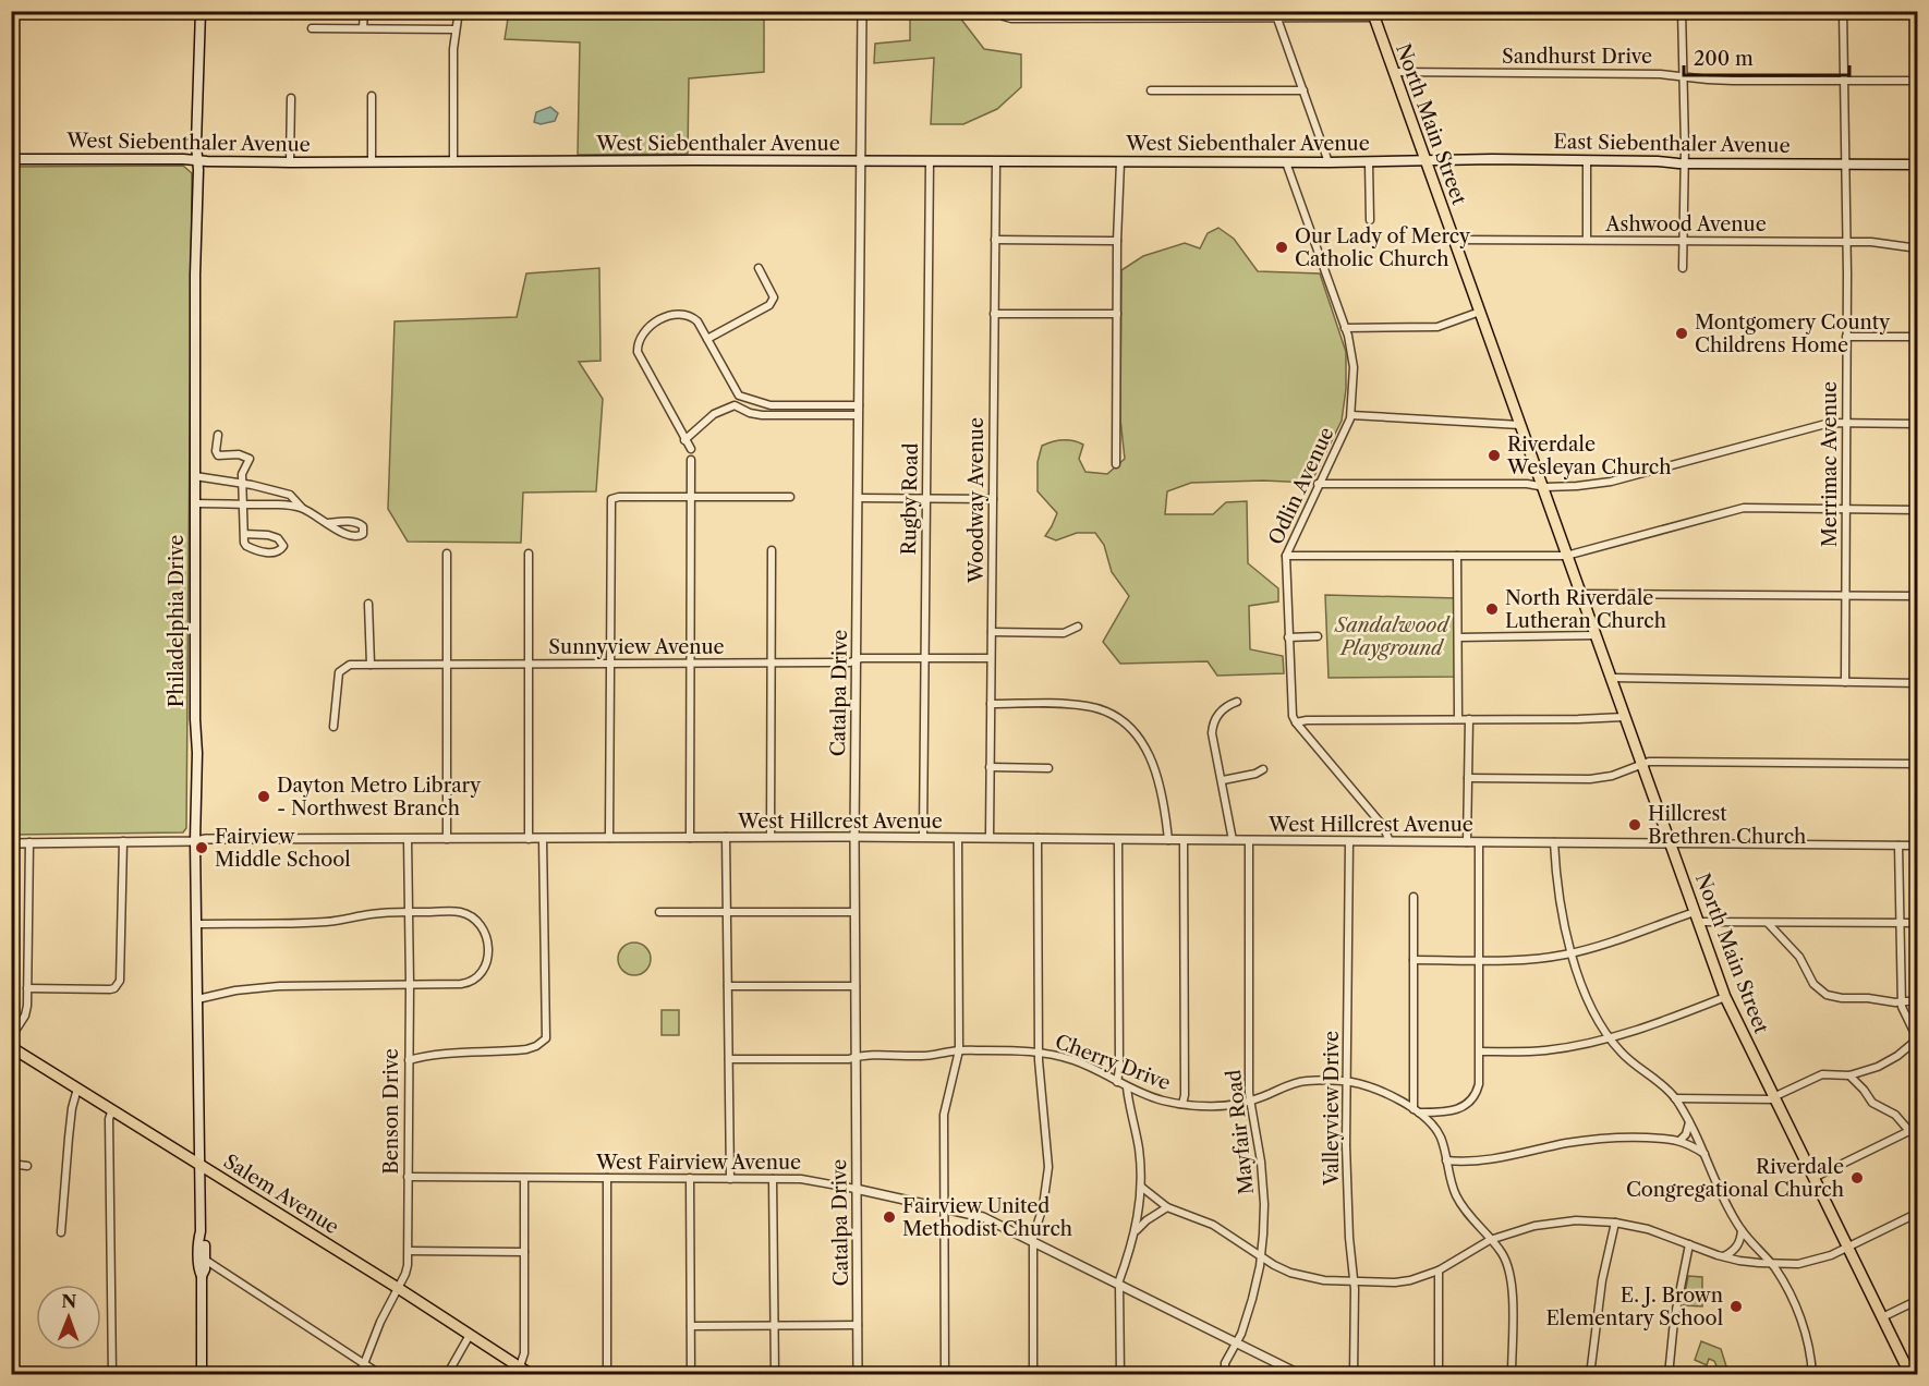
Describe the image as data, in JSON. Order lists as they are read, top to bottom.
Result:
{
  "streets": {
    "main road": [
      "North Main Street",
      "West Siebenthaler Avenue",
      "East Siebenthaler Avenue",
      "Philadelphia Drive",
      "Salem Avenue"
    ],
    "street": [
      "Sandhurst Drive",
      "Ashwood Avenue",
      "Merrimac Avenue",
      "Odlin Avenue",
      "Rugby Road",
      "Woodway Avenue",
      "Sunnyview Avenue",
      "Catalpa Drive",
      "West Hillcrest Avenue",
      "Cherry Drive",
      "Valleyview Drive",
      "Benson Drive",
      "Mayfair Road",
      "West Fairview Avenue"
    ]
  },
  "crossings": [
    ["Sandhurst Drive", "North Main Street"],
    ["Sandhurst Drive", "Merrimac Avenue"],
    ["North Main Street", "West Siebenthaler Avenue"],
    ["North Main Street", "East Siebenthaler Avenue"],
    ["North Main Street", "Ashwood Avenue"],
    ["North Main Street", "West Hillcrest Avenue"],
    ["West Siebenthaler Avenue", "East Siebenthaler Avenue"],
    ["West Siebenthaler Avenue", "Odlin Avenue"],
    ["West Siebenthaler Avenue", "Rugby Road"],
    ["West Siebenthaler Avenue", "Woodway Avenue"],
    ["West Siebenthaler Avenue", "Philadelphia Drive"],
    ["West Siebenthaler Avenue", "Catalpa Drive"],
    ["East Siebenthaler Avenue", "Merrimac Avenue"],
    ["Ashwood Avenue", "Merrimac Avenue"],
    ["Rugby Road", "Sunnyview Avenue"],
    ["Rugby Road", "West Hillcrest Avenue"],
    ["Woodway Avenue", "Sunnyview Avenue"],
    ["Woodway Avenue", "West Hillcrest Avenue"],
    ["Philadelphia Drive", "West Hillcrest Avenue"],
    ["Philadelphia Drive", "Salem Avenue"],
    ["Sunnyview Avenue", "Catalpa Drive"],
    ["Catalpa Drive", "West Hillcrest Avenue"],
    ["Catalpa Drive", "Cherry Drive"],
    ["Catalpa Drive", "West Fairview Avenue"],
    ["West Hillcrest Avenue", "Valleyview Drive"],
    ["West Hillcrest Avenue", "Benson Drive"],
    ["West Hillcrest Avenue", "Mayfair Road"],
    ["Cherry Drive", "Valleyview Drive"],
    ["Cherry Drive", "Mayfair Road"],
    ["Benson Drive", "West Fairview Avenue"],
    ["Benson Drive", "Salem Avenue"],
    ["Mayfair Road", "West Fairview Avenue"]
  ],
  "parks": ["Sandalwood Playground"],
  "places": [
    "Our Lady of Mercy Catholic Church",
    "Montgomery County Childrens Home",
    "Riverdale Wesleyan Church",
    "North Riverdale Lutheran Church",
    "Dayton Metro Library - Northwest Branch",
    "Hillcrest Brethren Church",
    "Fairview Middle School",
    "Riverdale Congregational Church",
    "Fairview United Methodist Church",
    "E. J. Brown Elementary School"
  ],
  "scale_bar": "200 m",
  "north": "top"
}
